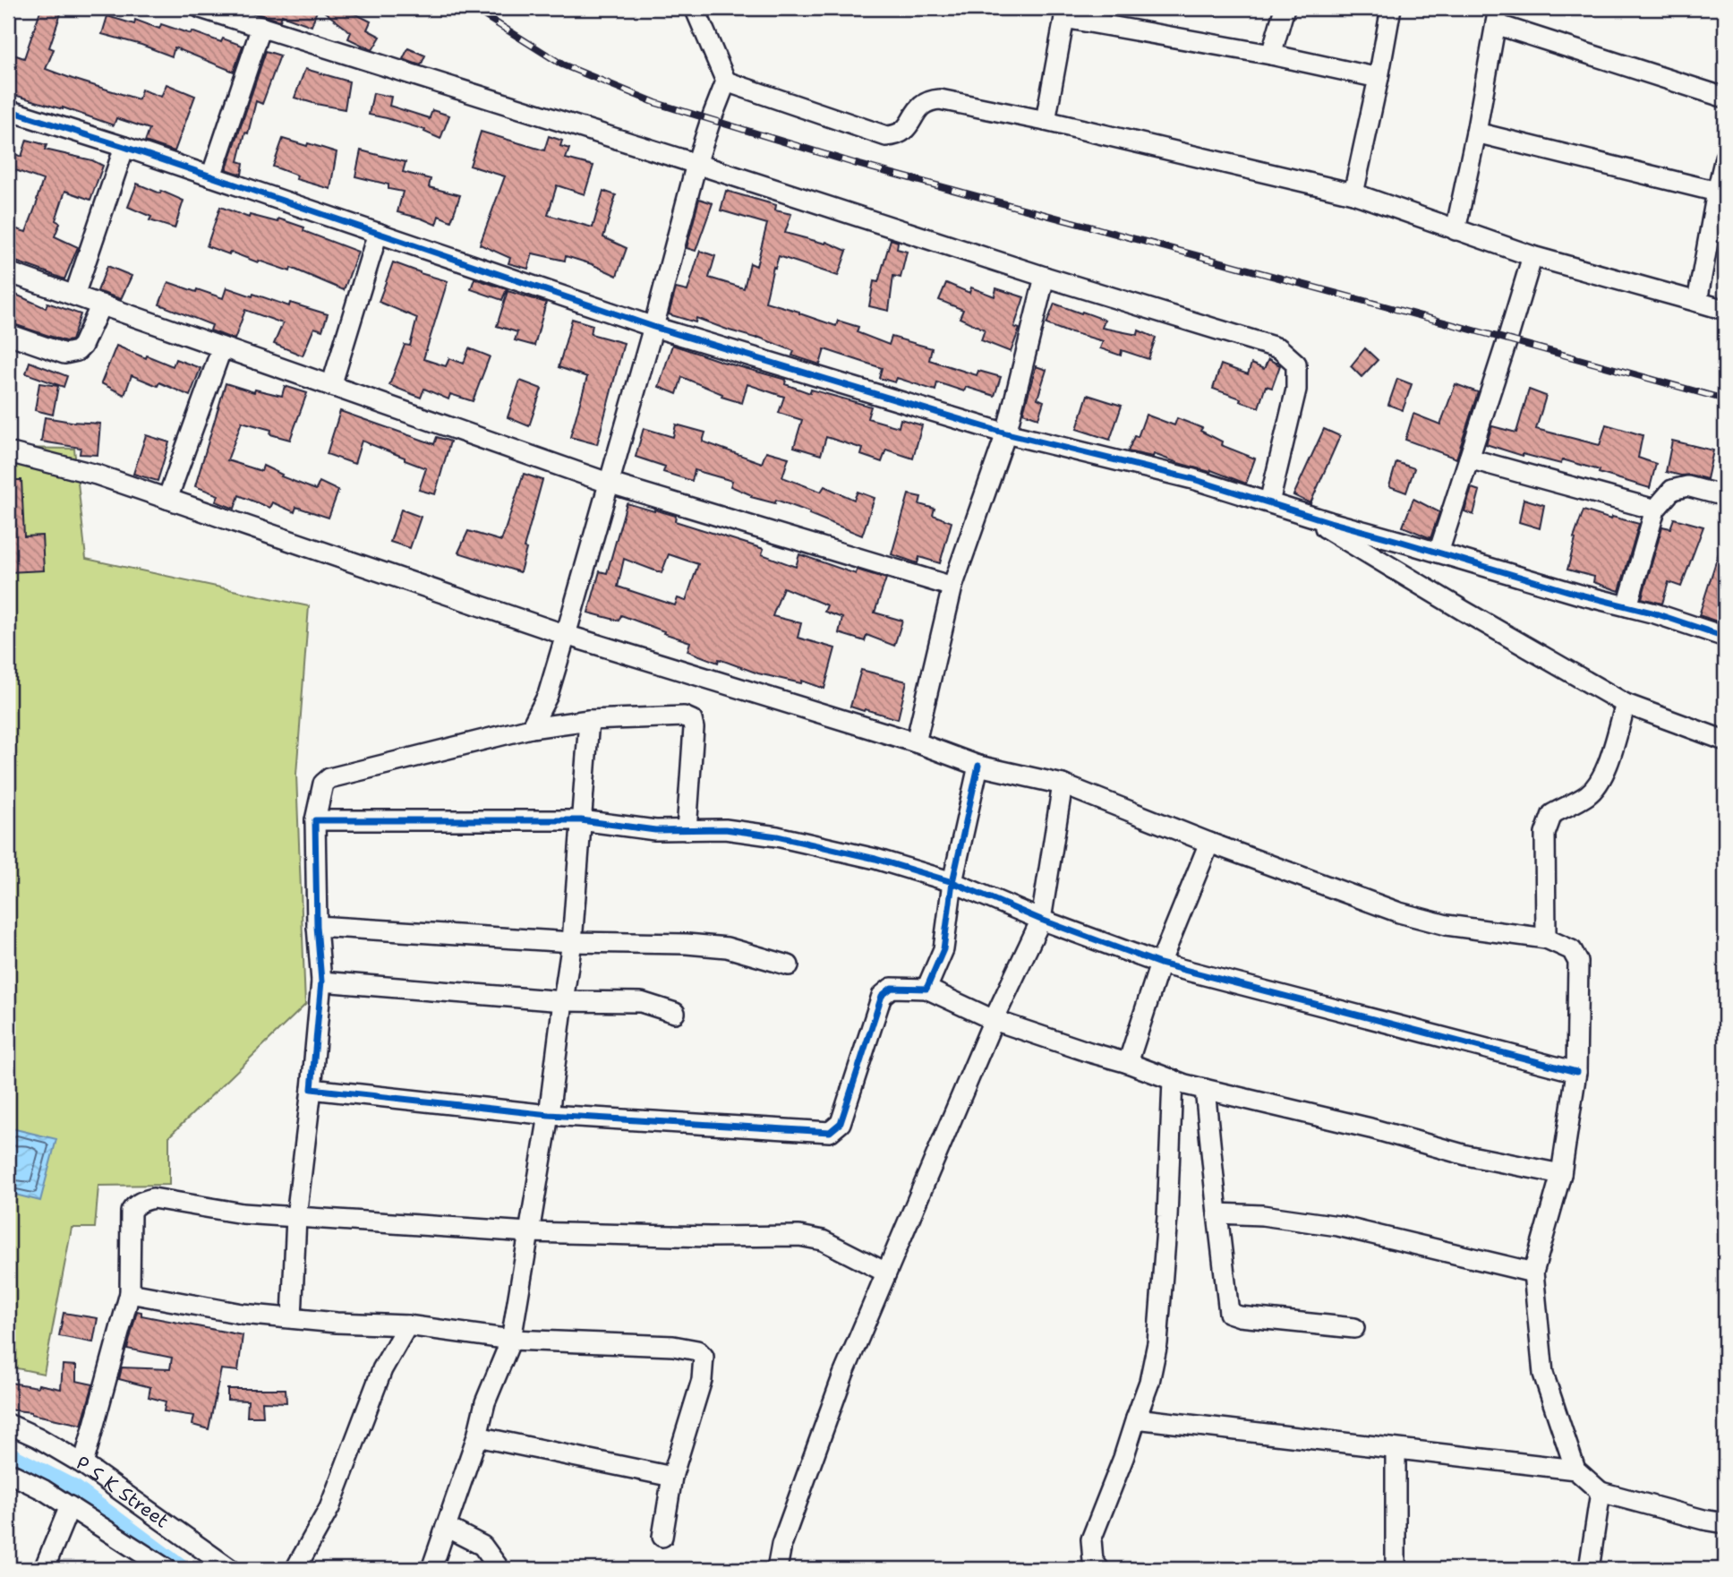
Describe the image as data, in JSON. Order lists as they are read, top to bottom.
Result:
{
  "streets": {
    "street": ["P S K Street"]
  }
}
